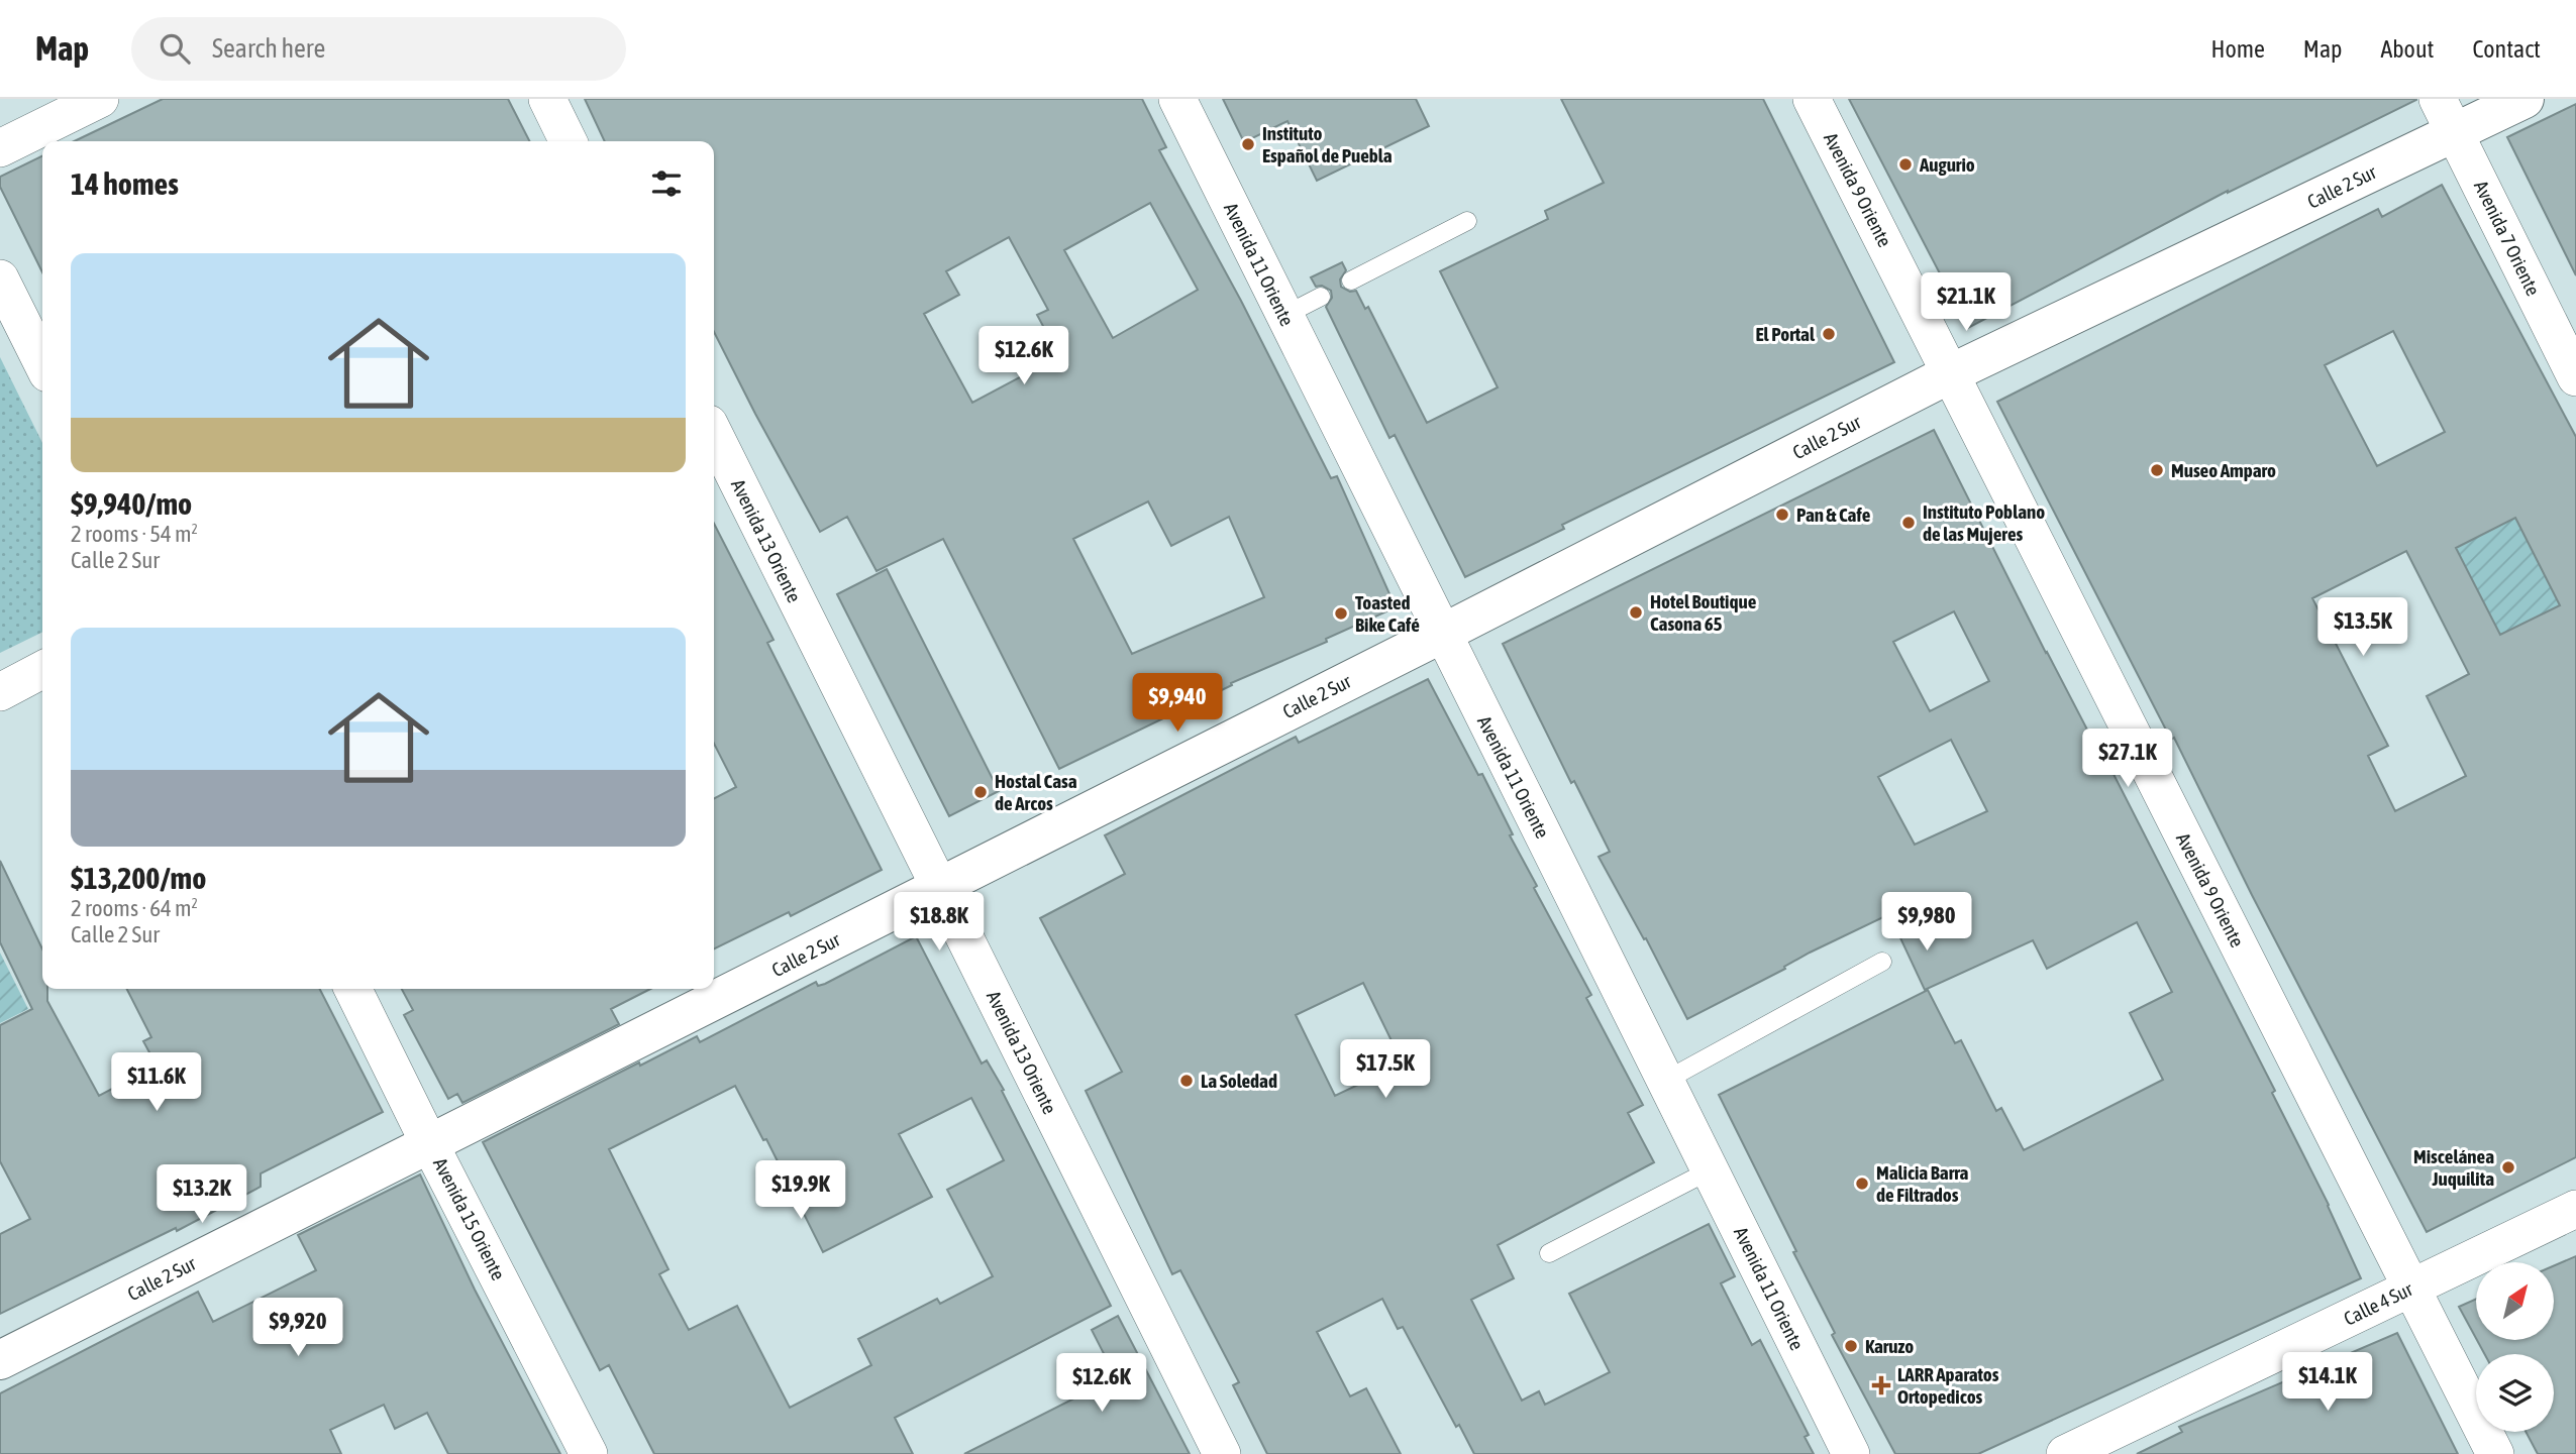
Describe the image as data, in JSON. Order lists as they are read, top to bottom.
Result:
{
  "streets": {
    "street": [
      "Calle 2 Sur",
      "Avenida 9 Oriente",
      "Avenida 7 Oriente",
      "Avenida 11 Oriente",
      "Avenida 13 Oriente",
      "Avenida 15 Oriente",
      "Calle 4 Sur"
    ]
  },
  "crossings": [
    ["Calle 2 Sur", "Avenida 9 Oriente"],
    ["Calle 2 Sur", "Avenida 7 Oriente"],
    ["Calle 2 Sur", "Avenida 11 Oriente"],
    ["Calle 2 Sur", "Avenida 13 Oriente"],
    ["Calle 2 Sur", "Avenida 15 Oriente"],
    ["Avenida 9 Oriente", "Calle 4 Sur"]
  ],
  "places": {
    "other": [
      "Instituto Español de Puebla",
      "Augurio",
      "El Portal",
      "Museo Amparo",
      "Pan & Cafe",
      "Instituto Poblano de las Mujeres",
      "Hotel Boutique Casona 65",
      "Toasted Bike Café",
      "Hostal Casa de Arcos",
      "La Soledad",
      "Miscelánea Juquilita",
      "Malicia Barra de Filtrados",
      "Karuzo"
    ],
    "health": ["LARR Aparatos Ortopedicos"]
  },
  "north": "top right",
  "page": {
    "header": "Map",
    "search": "Search here",
    "nav": [
      "Home",
      "Map",
      "About",
      "Contact"
    ],
    "heading": "14 homes",
    "list": [
      {
        "name": "$9,940/mo",
        "note": "2 rooms · 54 m² · Calle 2 Sur"
      },
      {
        "name": "$13,200/mo",
        "note": "2 rooms · 64 m² · Calle 2 Sur"
      }
    ],
    "price": [
      "$21.1K",
      "$12.6K",
      "$13.5K",
      "$9,940",
      "$27.1K",
      "$18.8K",
      "$9,980",
      "$17.5K",
      "$11.6K",
      "$19.9K",
      "$13.2K",
      "$9,920",
      "$14.1K",
      "$12.6K"
    ]
  }
}
